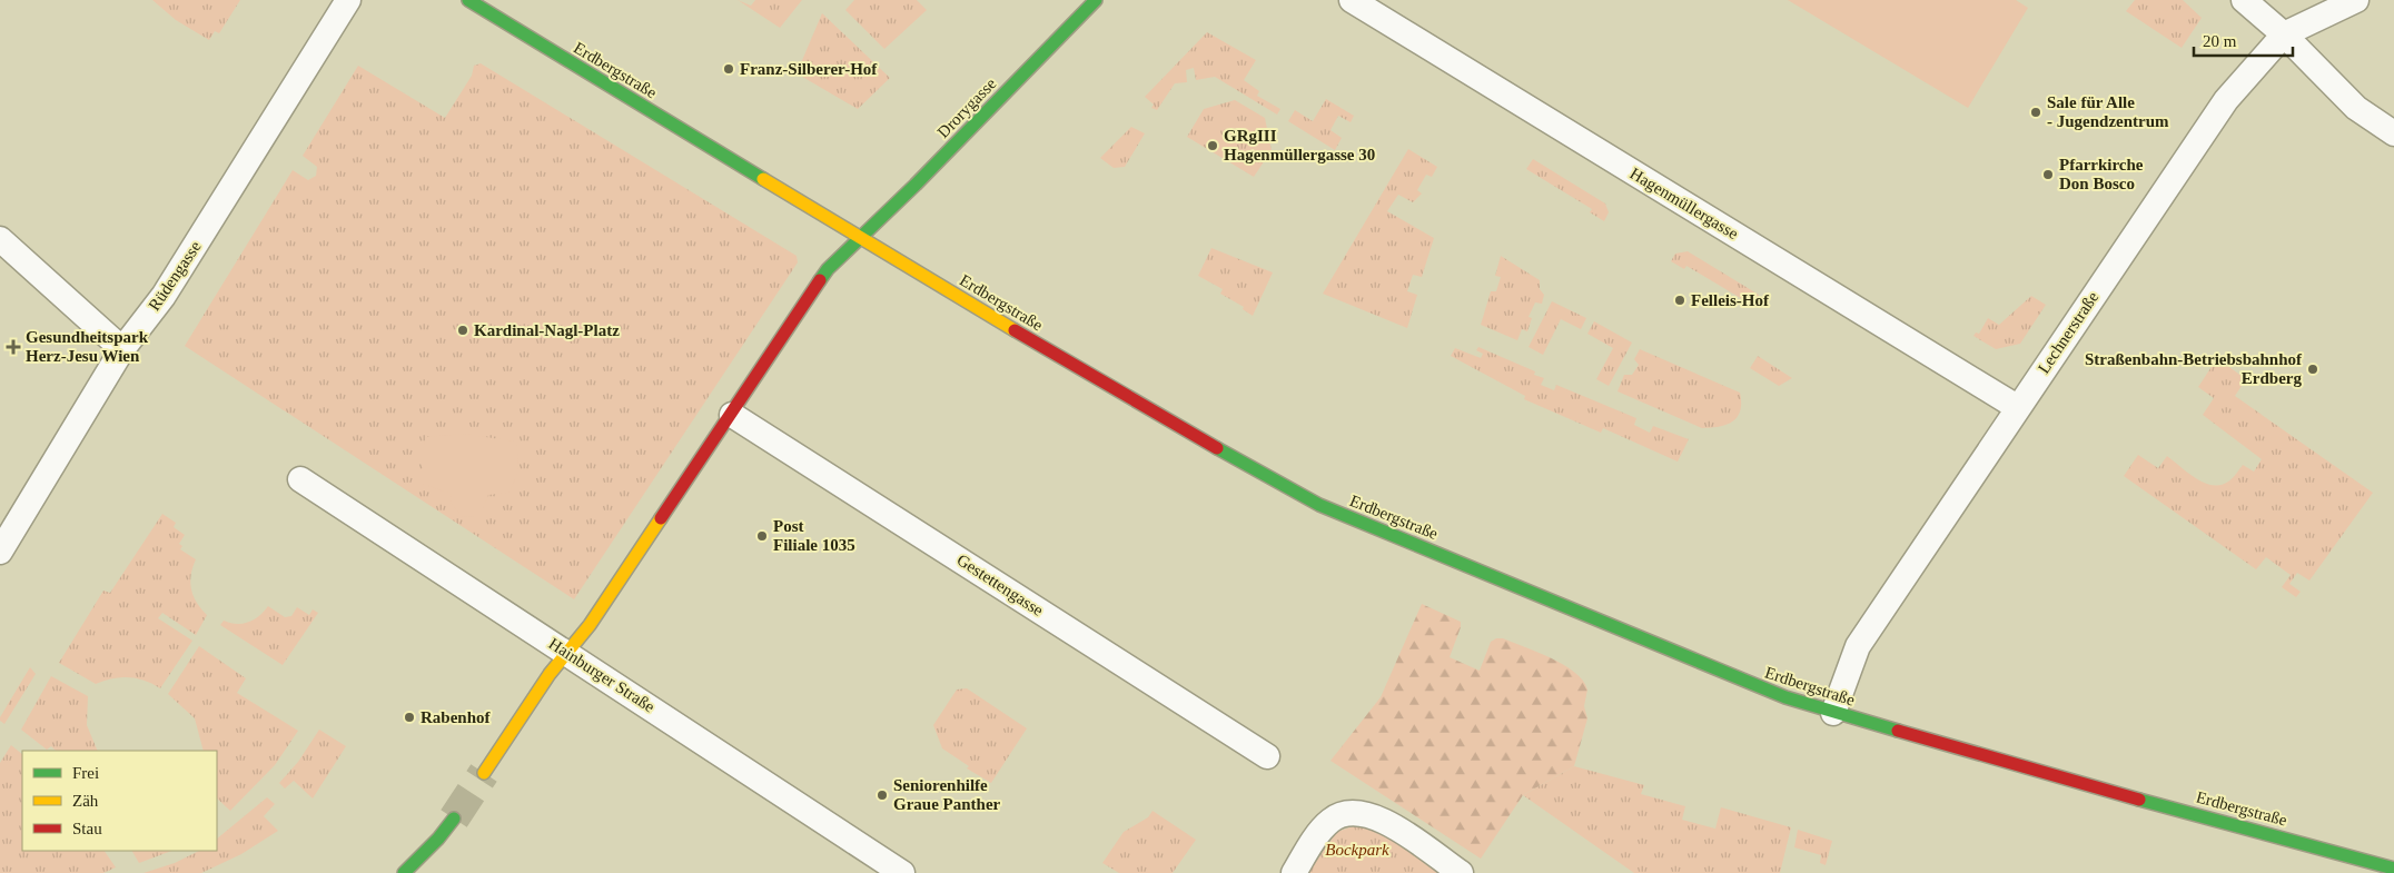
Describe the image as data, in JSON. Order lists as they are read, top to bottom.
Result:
{
  "streets": {
    "street": [
      "Erdbergstraße",
      "Drorygasse",
      "Hagenmüllergasse",
      "Rüdengasse",
      "Lechnerstraße",
      "Gestettengasse",
      "Hainburger Straße"
    ]
  },
  "crossings": [
    ["Erdbergstraße", "Drorygasse"],
    ["Erdbergstraße", "Lechnerstraße"],
    ["Hagenmüllergasse", "Lechnerstraße"]
  ],
  "parks": ["Bockpark"],
  "places": {
    "other": [
      "Franz-Silberer-Hof",
      "Sale für Alle - Jugendzentrum",
      "GRgIII Hagenmüllergasse 30",
      "Pfarrkirche Don Bosco",
      "Felleis-Hof",
      "Kardinal-Nagl-Platz",
      "Straßenbahn-Betriebsbahnhof Erdberg",
      "Post Filiale 1035",
      "Rabenhof",
      "Seniorenhilfe Graue Panther"
    ],
    "health": ["Gesundheitspark Herz-Jesu Wien"]
  },
  "legend": ["Frei", "Zäh", "Stau"],
  "scale_bar": "20 m"
}
